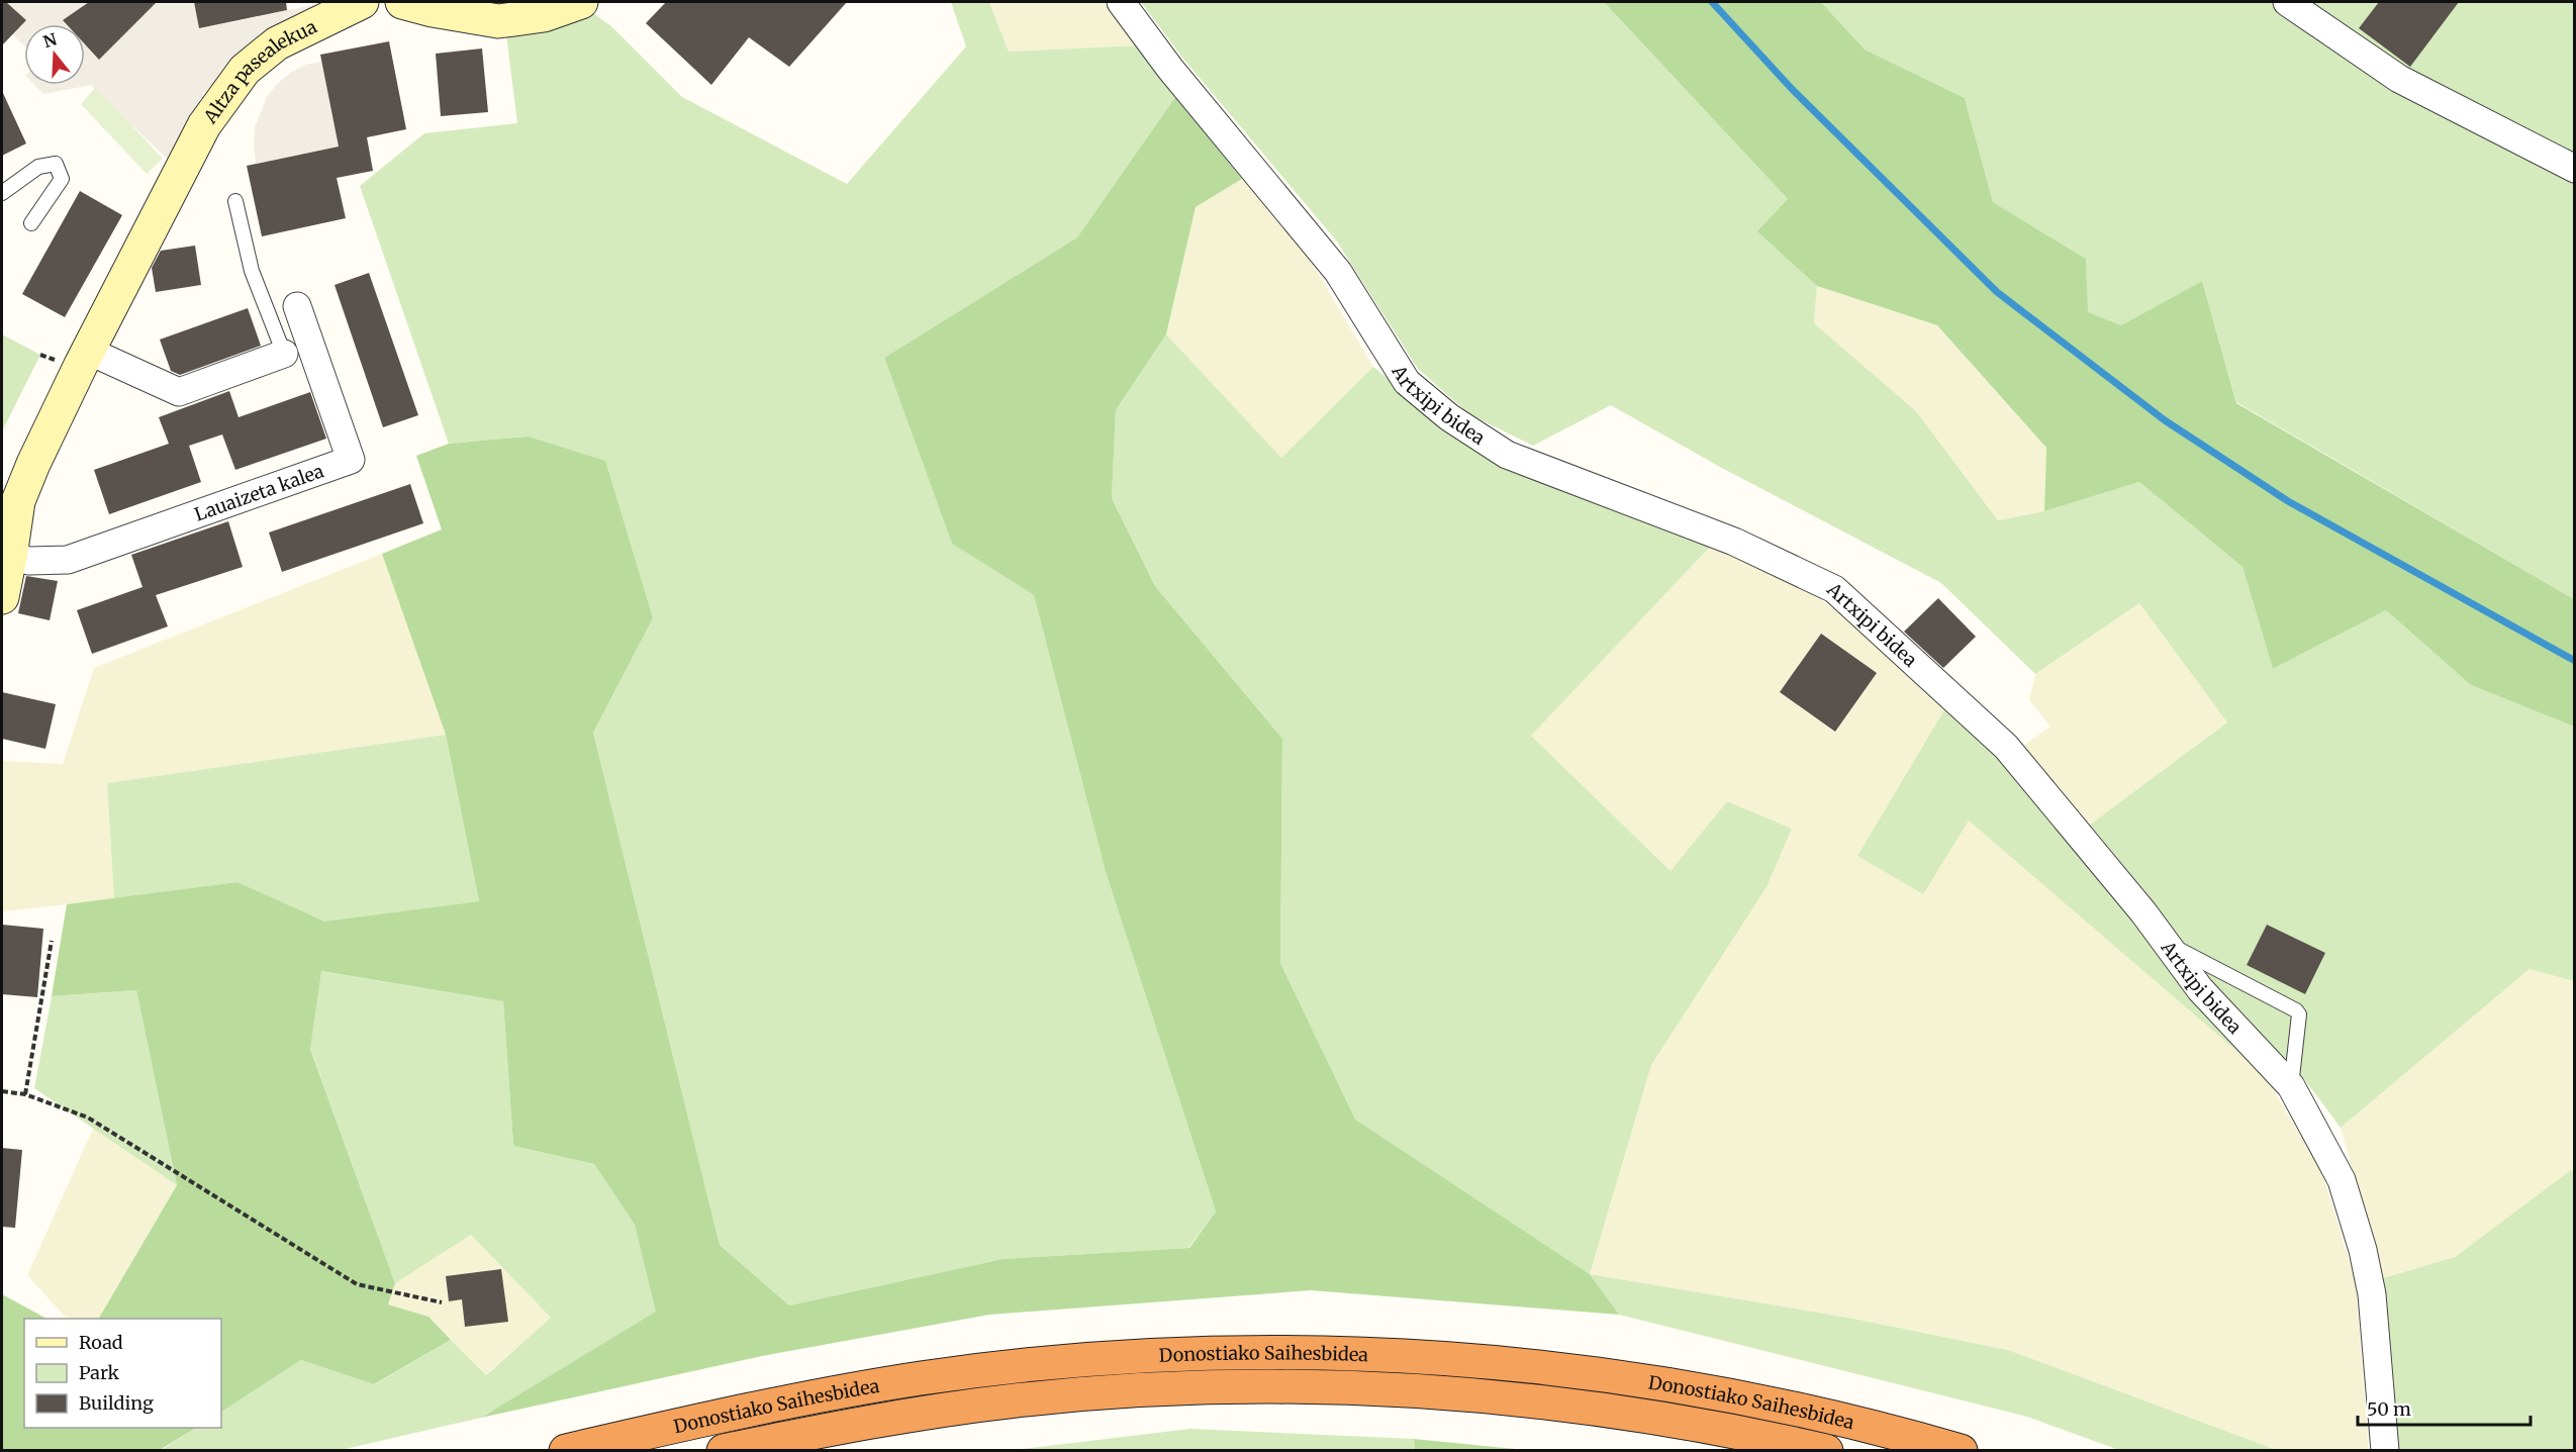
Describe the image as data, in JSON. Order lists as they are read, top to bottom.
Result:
{
  "streets": {
    "highway": ["Donostiako Saihesbidea"],
    "street": ["Altza pasealekua", "Artxipi bidea", "Lauaizeta kalea"]
  },
  "legend": ["Road", "Park", "Building"],
  "scale_bar": "50 m",
  "north": "top"
}
